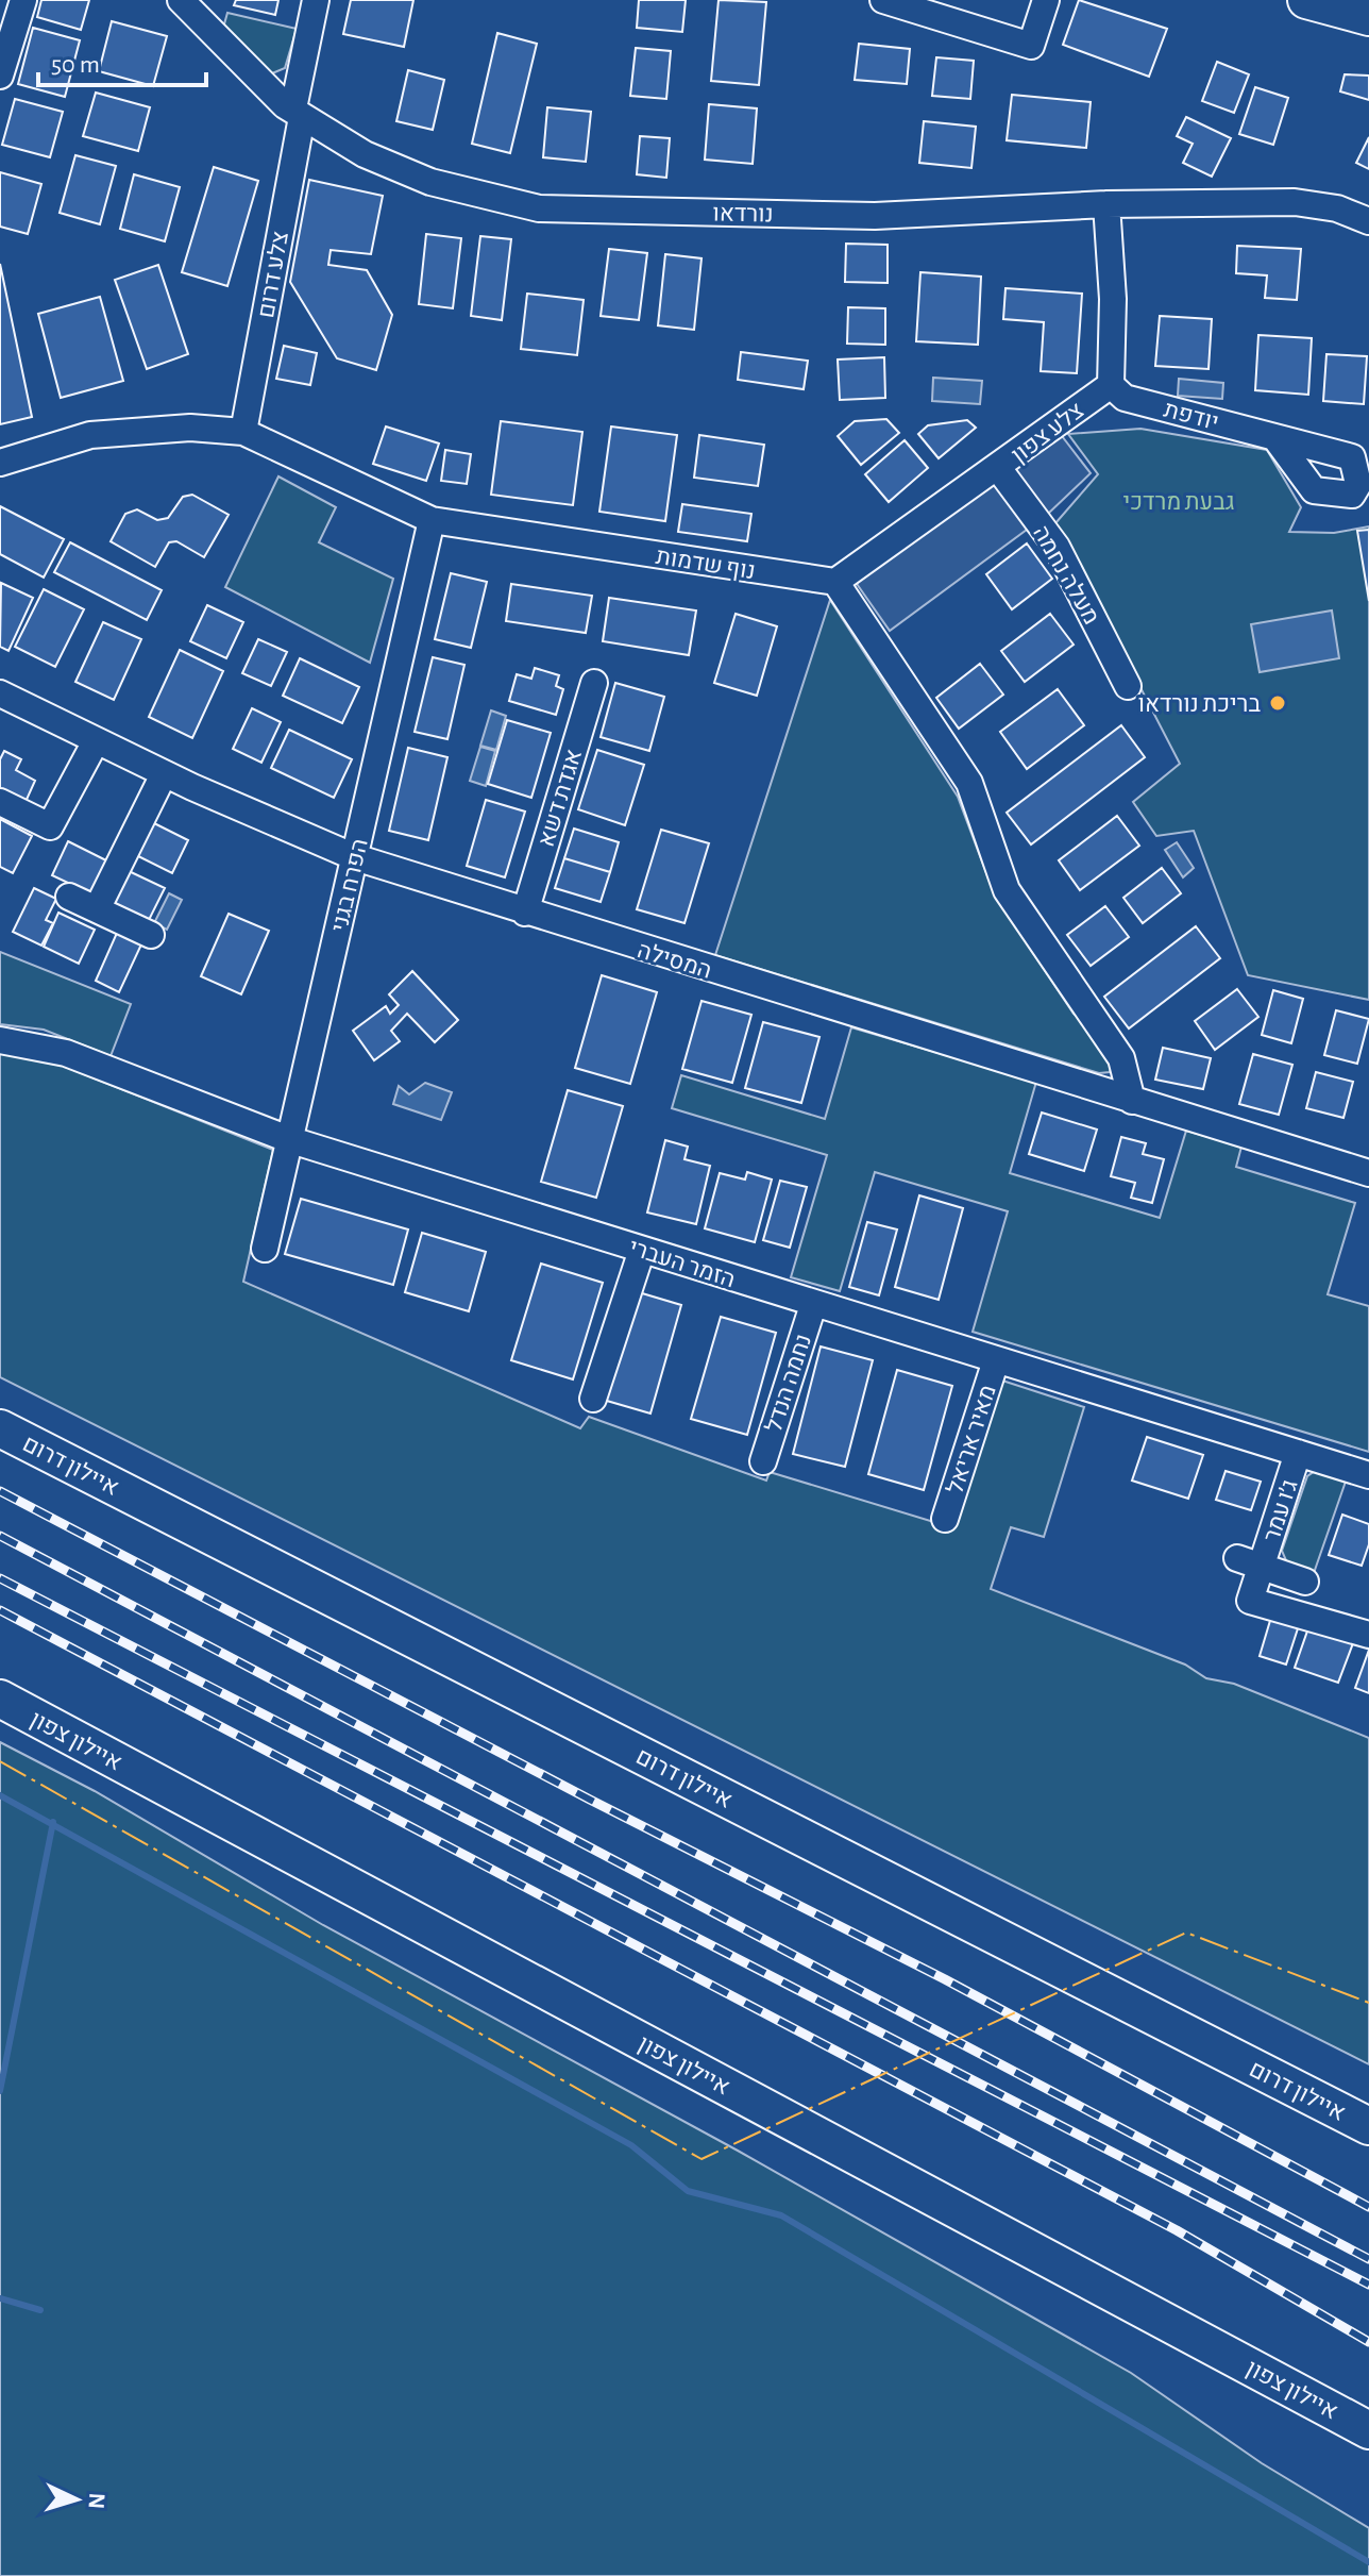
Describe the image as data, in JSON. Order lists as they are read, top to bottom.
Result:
{
  "streets": {
    "highway": ["איילון דרום", "איילון צפון"],
    "street": [
      "נורדאו",
      "צלע דרום",
      "יודפת",
      "צלע צפון",
      "נוף שדמות",
      "מעלה נחמה",
      "אגדת דשא",
      "הפרח בגני",
      "המסילה",
      "הזמר העברי",
      "נחמה הנדל",
      "מאיר אריאל",
      "ג׳ו עמר"
    ]
  },
  "crossings": [
    ["נורדאו", "צלע דרום"],
    ["צלע דרום", "נוף שדמות"],
    ["יודפת", "צלע צפון"],
    ["צלע צפון", "נוף שדמות"],
    ["צלע צפון", "מעלה נחמה"],
    ["נוף שדמות", "הפרח בגני"],
    ["אגדת דשא", "המסילה"],
    ["הפרח בגני", "המסילה"],
    ["הפרח בגני", "הזמר העברי"],
    ["הזמר העברי", "נחמה הנדל"],
    ["הזמר העברי", "מאיר אריאל"],
    ["הזמר העברי", "ג׳ו עמר"]
  ],
  "parks": ["גבעת מרדכי"],
  "places": ["בריכת נורדאו"],
  "scale_bar": "50 m",
  "north": "right"
}
